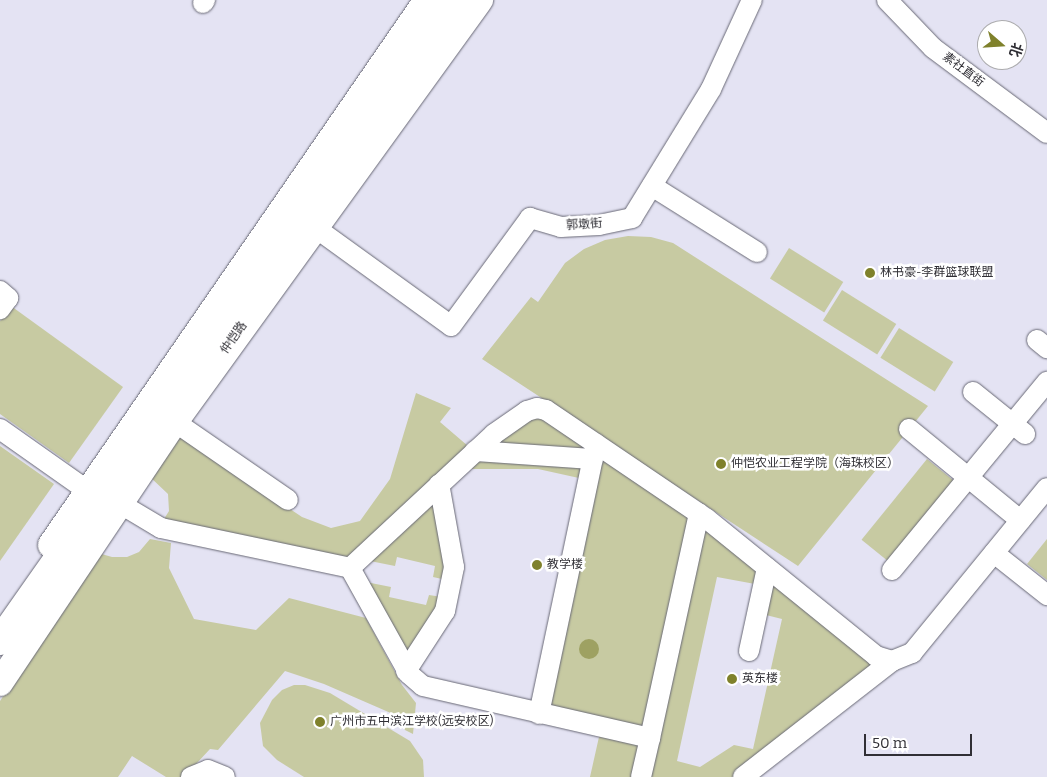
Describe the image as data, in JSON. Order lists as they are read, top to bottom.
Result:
{
  "streets": {
    "main road": ["仲恺路"],
    "street": ["素社直街", "郭墩街"]
  },
  "crossings": [
    ["郭墩街", "仲恺路"]
  ],
  "places": [
    "林书豪-李群篮球联盟",
    "仲恺农业工程学院（海珠校区）",
    "教学楼",
    "英东楼",
    "广州市五中滨江学校(远安校区)"
  ],
  "scale_bar": "50 m",
  "north": "right"
}
